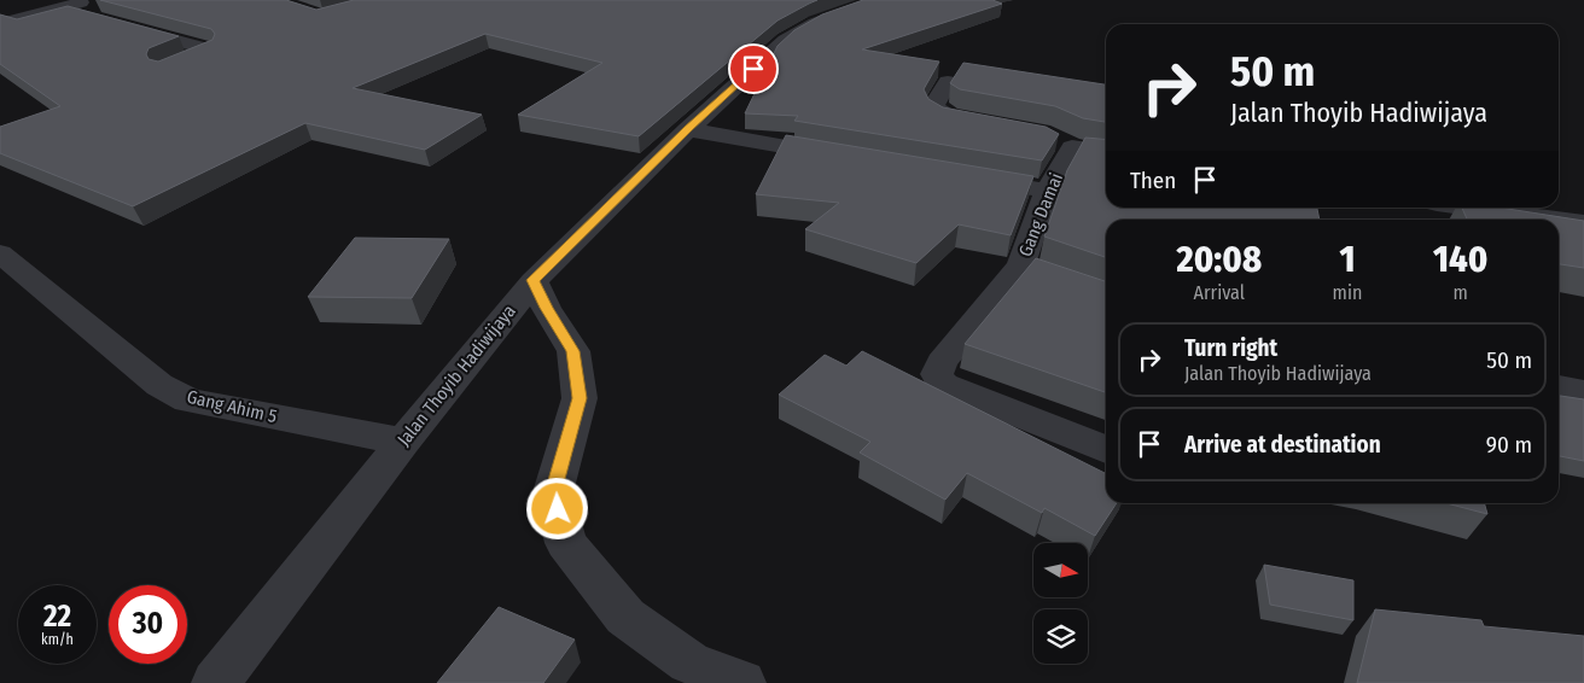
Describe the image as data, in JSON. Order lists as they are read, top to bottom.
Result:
{
  "streets": {
    "street": ["Gang Damai", "Jalan Thoyib Hadiwijaya", "Gang Ahim 5"]
  },
  "crossings": [
    ["Jalan Thoyib Hadiwijaya", "Gang Ahim 5"]
  ],
  "north": "right",
  "page": {
    "turn": ["50 m", "Jalan Thoyib Hadiwijaya"],
    "then": "Then",
    "eta": [
      "20:08",
      "Arrival",
      "1",
      "min",
      "140",
      "m"
    ],
    "list": [
      {
        "name": "Turn right",
        "note": "Jalan Thoyib Hadiwijaya",
        "value": "50 m"
      },
      {
        "name": "Arrive at destination",
        "value": "90 m"
      }
    ],
    "speed": "22 km/h",
    "limit": "30"
  }
}
